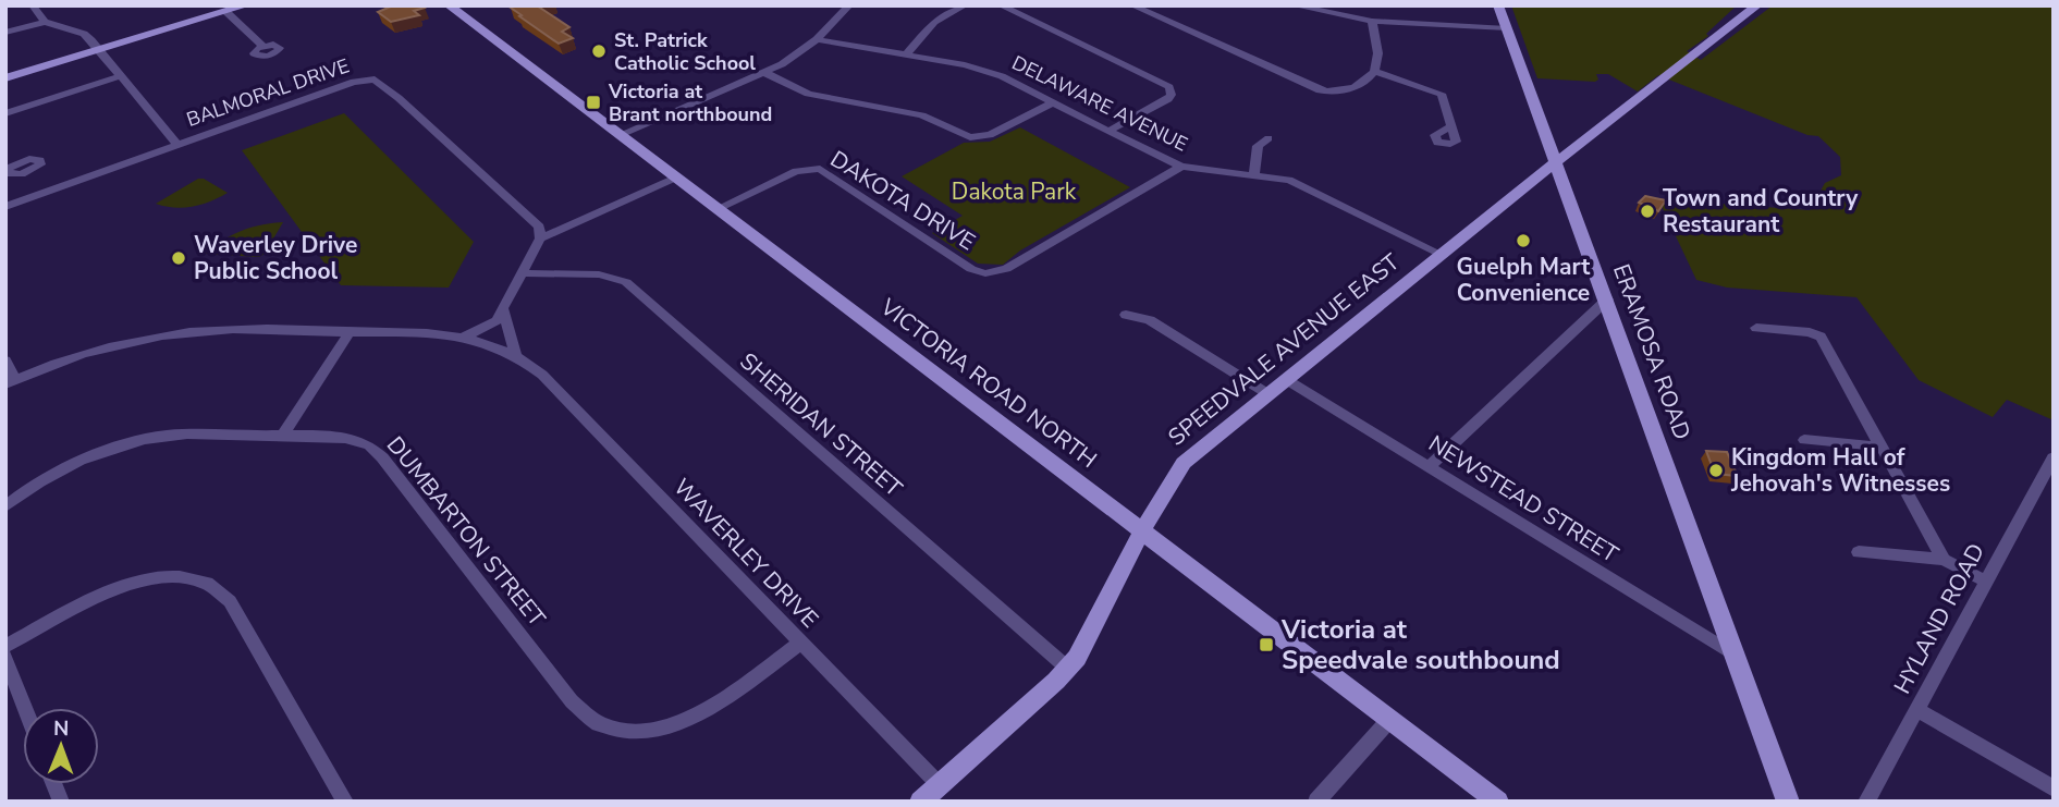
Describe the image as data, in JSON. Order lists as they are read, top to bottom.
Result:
{
  "streets": {
    "main road": ["SPEEDVALE AVENUE EAST", "ERAMOSA ROAD", "VICTORIA ROAD NORTH"],
    "street": [
      "BALMORAL DRIVE",
      "DELAWARE AVENUE",
      "DAKOTA DRIVE",
      "SHERIDAN STREET",
      "NEWSTEAD STREET",
      "DUMBARTON STREET",
      "WAVERLEY DRIVE",
      "HYLAND ROAD"
    ]
  },
  "crossings": [
    ["DELAWARE AVENUE", "DAKOTA DRIVE"],
    ["DELAWARE AVENUE", "SPEEDVALE AVENUE EAST"],
    ["DAKOTA DRIVE", "VICTORIA ROAD NORTH"],
    ["SPEEDVALE AVENUE EAST", "ERAMOSA ROAD"],
    ["SPEEDVALE AVENUE EAST", "VICTORIA ROAD NORTH"],
    ["SPEEDVALE AVENUE EAST", "SHERIDAN STREET"],
    ["SPEEDVALE AVENUE EAST", "NEWSTEAD STREET"],
    ["SPEEDVALE AVENUE EAST", "WAVERLEY DRIVE"],
    ["ERAMOSA ROAD", "NEWSTEAD STREET"],
    ["DUMBARTON STREET", "WAVERLEY DRIVE"]
  ],
  "parks": ["Dakota Park"],
  "places": {
    "other": [
      "St. Patrick Catholic School",
      "Town and Country Restaurant",
      "Guelph Mart Convenience",
      "Waverley Drive Public School",
      "Kingdom Hall of Jehovah's Witnesses"
    ],
    "transit": ["Victoria at Brant northbound", "Victoria at Speedvale southbound"]
  },
  "north": "top"
}
